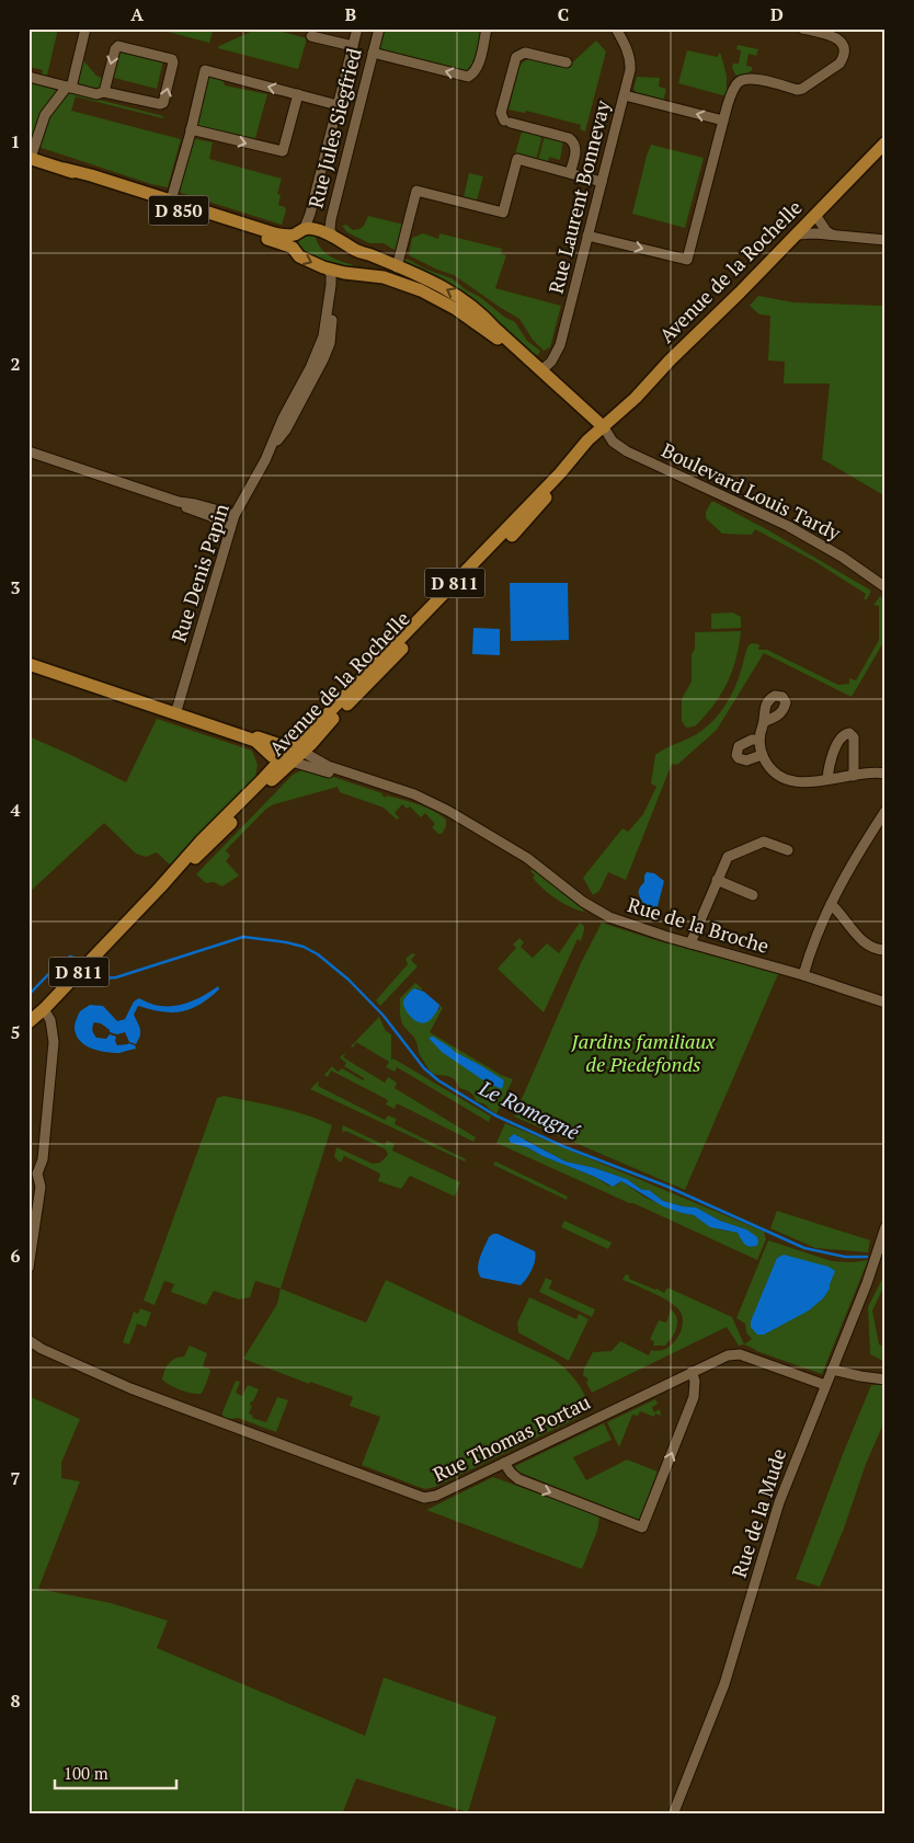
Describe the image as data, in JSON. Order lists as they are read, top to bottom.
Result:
{
  "streets": {
    "main road": ["D 850", "Avenue de la Rochelle", "D 811"],
    "street": [
      "Rue Jules Siegfried",
      "Rue Laurent Bonnevay",
      "Boulevard Louis Tardy",
      "Rue Denis Papin",
      "Rue de la Broche",
      "Rue Thomas Portau",
      "Rue de la Mude"
    ]
  },
  "crossings": [
    ["Rue Jules Siegfried", "D 850"],
    ["Rue Laurent Bonnevay", "D 850"],
    ["D 850", "Avenue de la Rochelle"],
    ["D 850", "Boulevard Louis Tardy"],
    ["D 850", "Rue Denis Papin"],
    ["Avenue de la Rochelle", "Boulevard Louis Tardy"],
    ["Avenue de la Rochelle", "D 811"],
    ["Rue Thomas Portau", "Rue de la Mude"]
  ],
  "water": ["Le Romagné"],
  "parks": ["Jardins familiaux de Piedefonds"],
  "scale_bar": "100 m",
  "grid": {
    "columns": [
      "A",
      "B",
      "C",
      "D"
    ],
    "rows": [
      "1",
      "2",
      "3",
      "4",
      "5",
      "6",
      "7",
      "8"
    ]
  }
}
